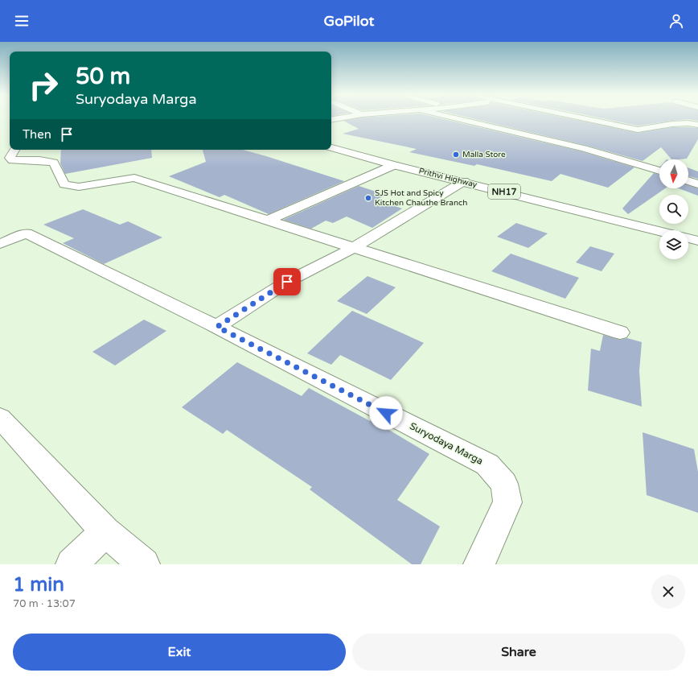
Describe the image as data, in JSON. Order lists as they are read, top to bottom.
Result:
{
  "streets": {
    "main road": ["Prithvi Highway", "NH17", "Suryodaya Marga"]
  },
  "places": ["Malla Store", "SJS Hot and Spicy Kitchen Chauthe Branch"],
  "north": "bottom",
  "page": {
    "header": "GoPilot",
    "turn": ["50 m", "Suryodaya Marga"],
    "then": "Then",
    "heading": ["1 min", "70 m · 13:07"],
    "buttons": ["Exit", "Share"]
  }
}
